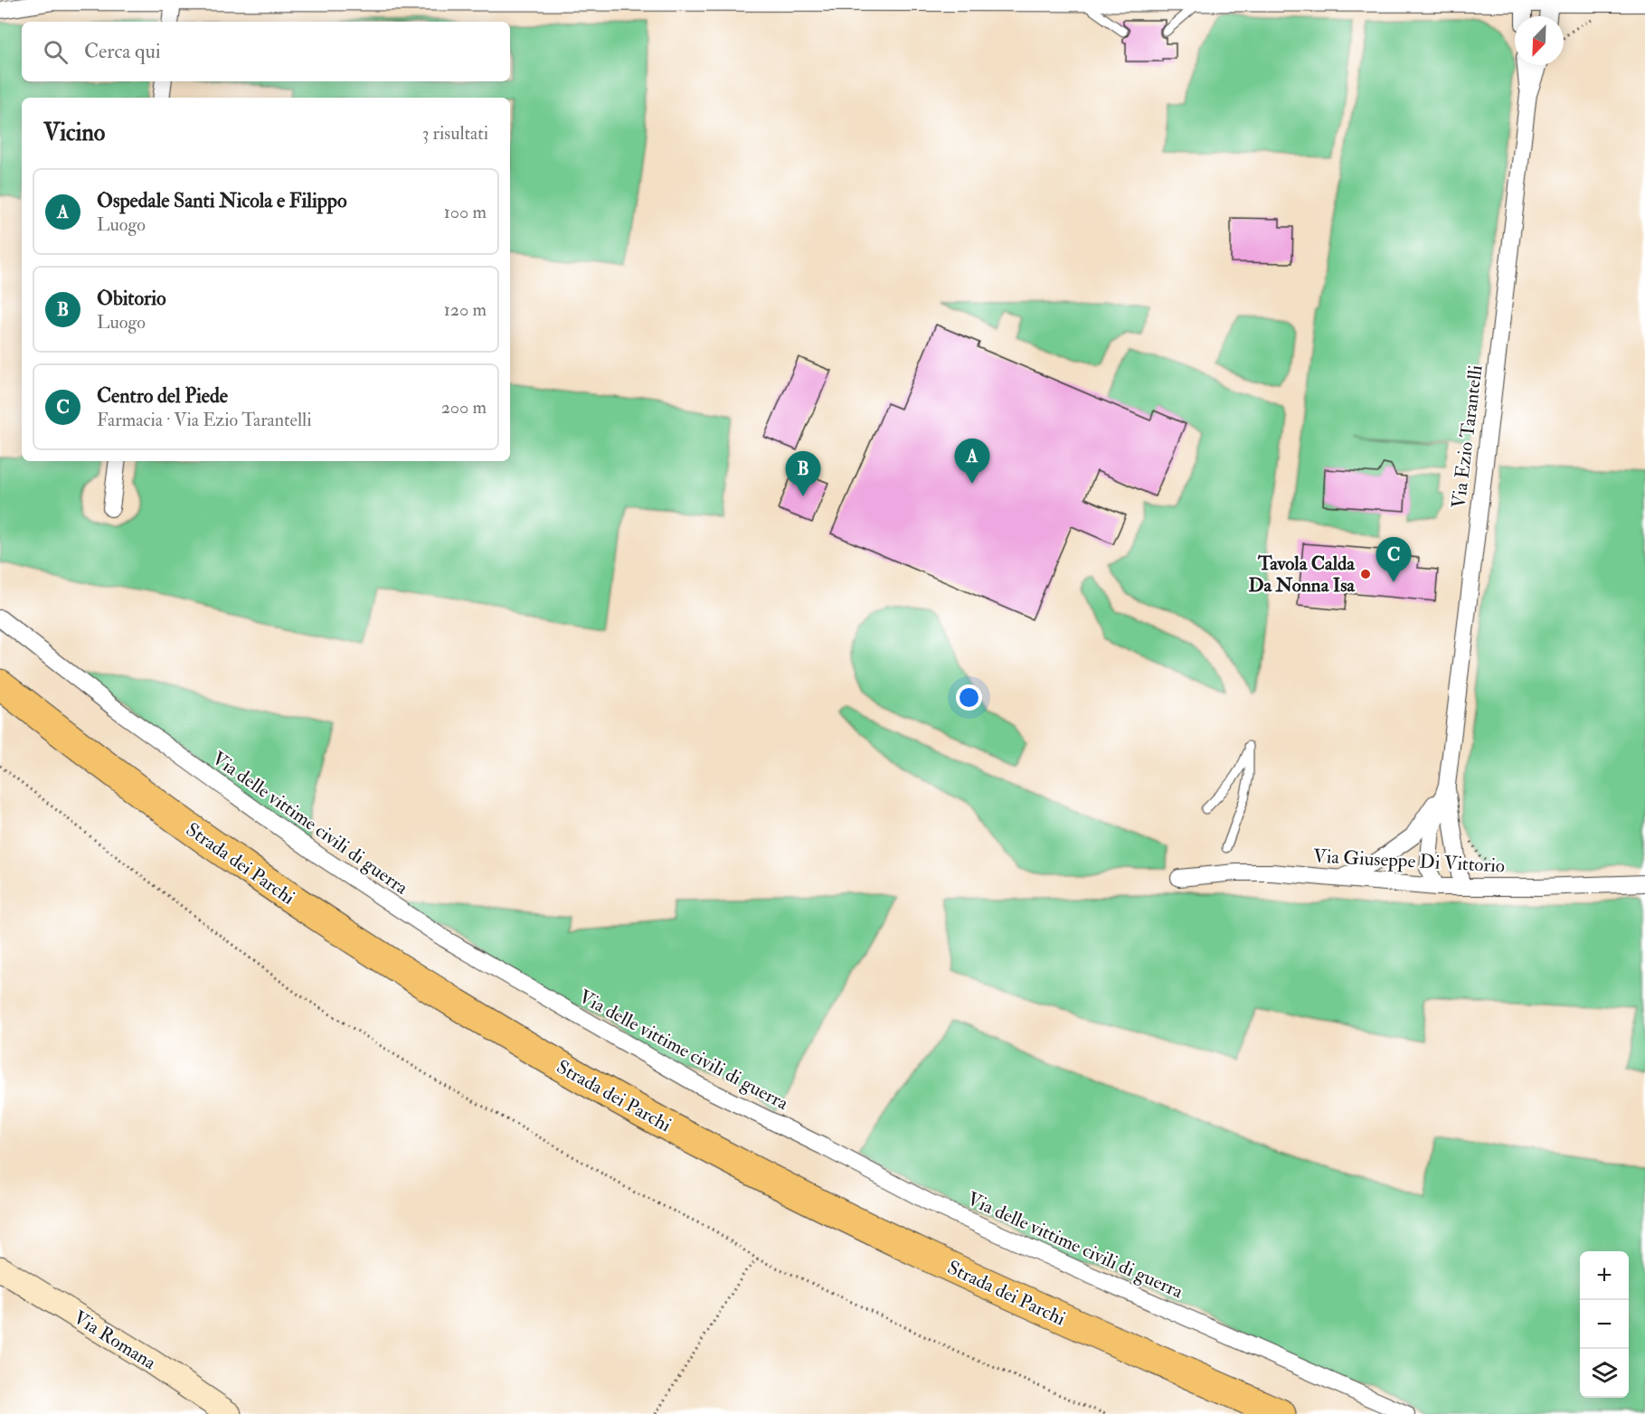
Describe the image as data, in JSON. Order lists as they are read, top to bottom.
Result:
{
  "streets": {
    "highway": ["Strada dei Parchi"],
    "main road": ["Via Romana"],
    "street": ["Via Ezio Tarantelli", "Via delle vittime civili di guerra", "Via Giuseppe Di Vittorio"]
  },
  "places": ["Tavola Calda Da Nonna Isa"],
  "north": "bottom left",
  "page": {
    "search": "Cerca qui",
    "heading": ["Vicino", "3 risultati"],
    "list": [
      {
        "mark": "A",
        "name": "Ospedale Santi Nicola e Filippo",
        "note": "Luogo",
        "value": "100 m"
      },
      {
        "mark": "B",
        "name": "Obitorio",
        "note": "Luogo",
        "value": "120 m"
      },
      {
        "mark": "C",
        "name": "Centro del Piede",
        "note": "Farmacia · Via Ezio Tarantelli",
        "value": "200 m"
      }
    ],
    "pins": ["A", "B", "C"],
    "map_buttons": ["+", "−"]
  }
}
